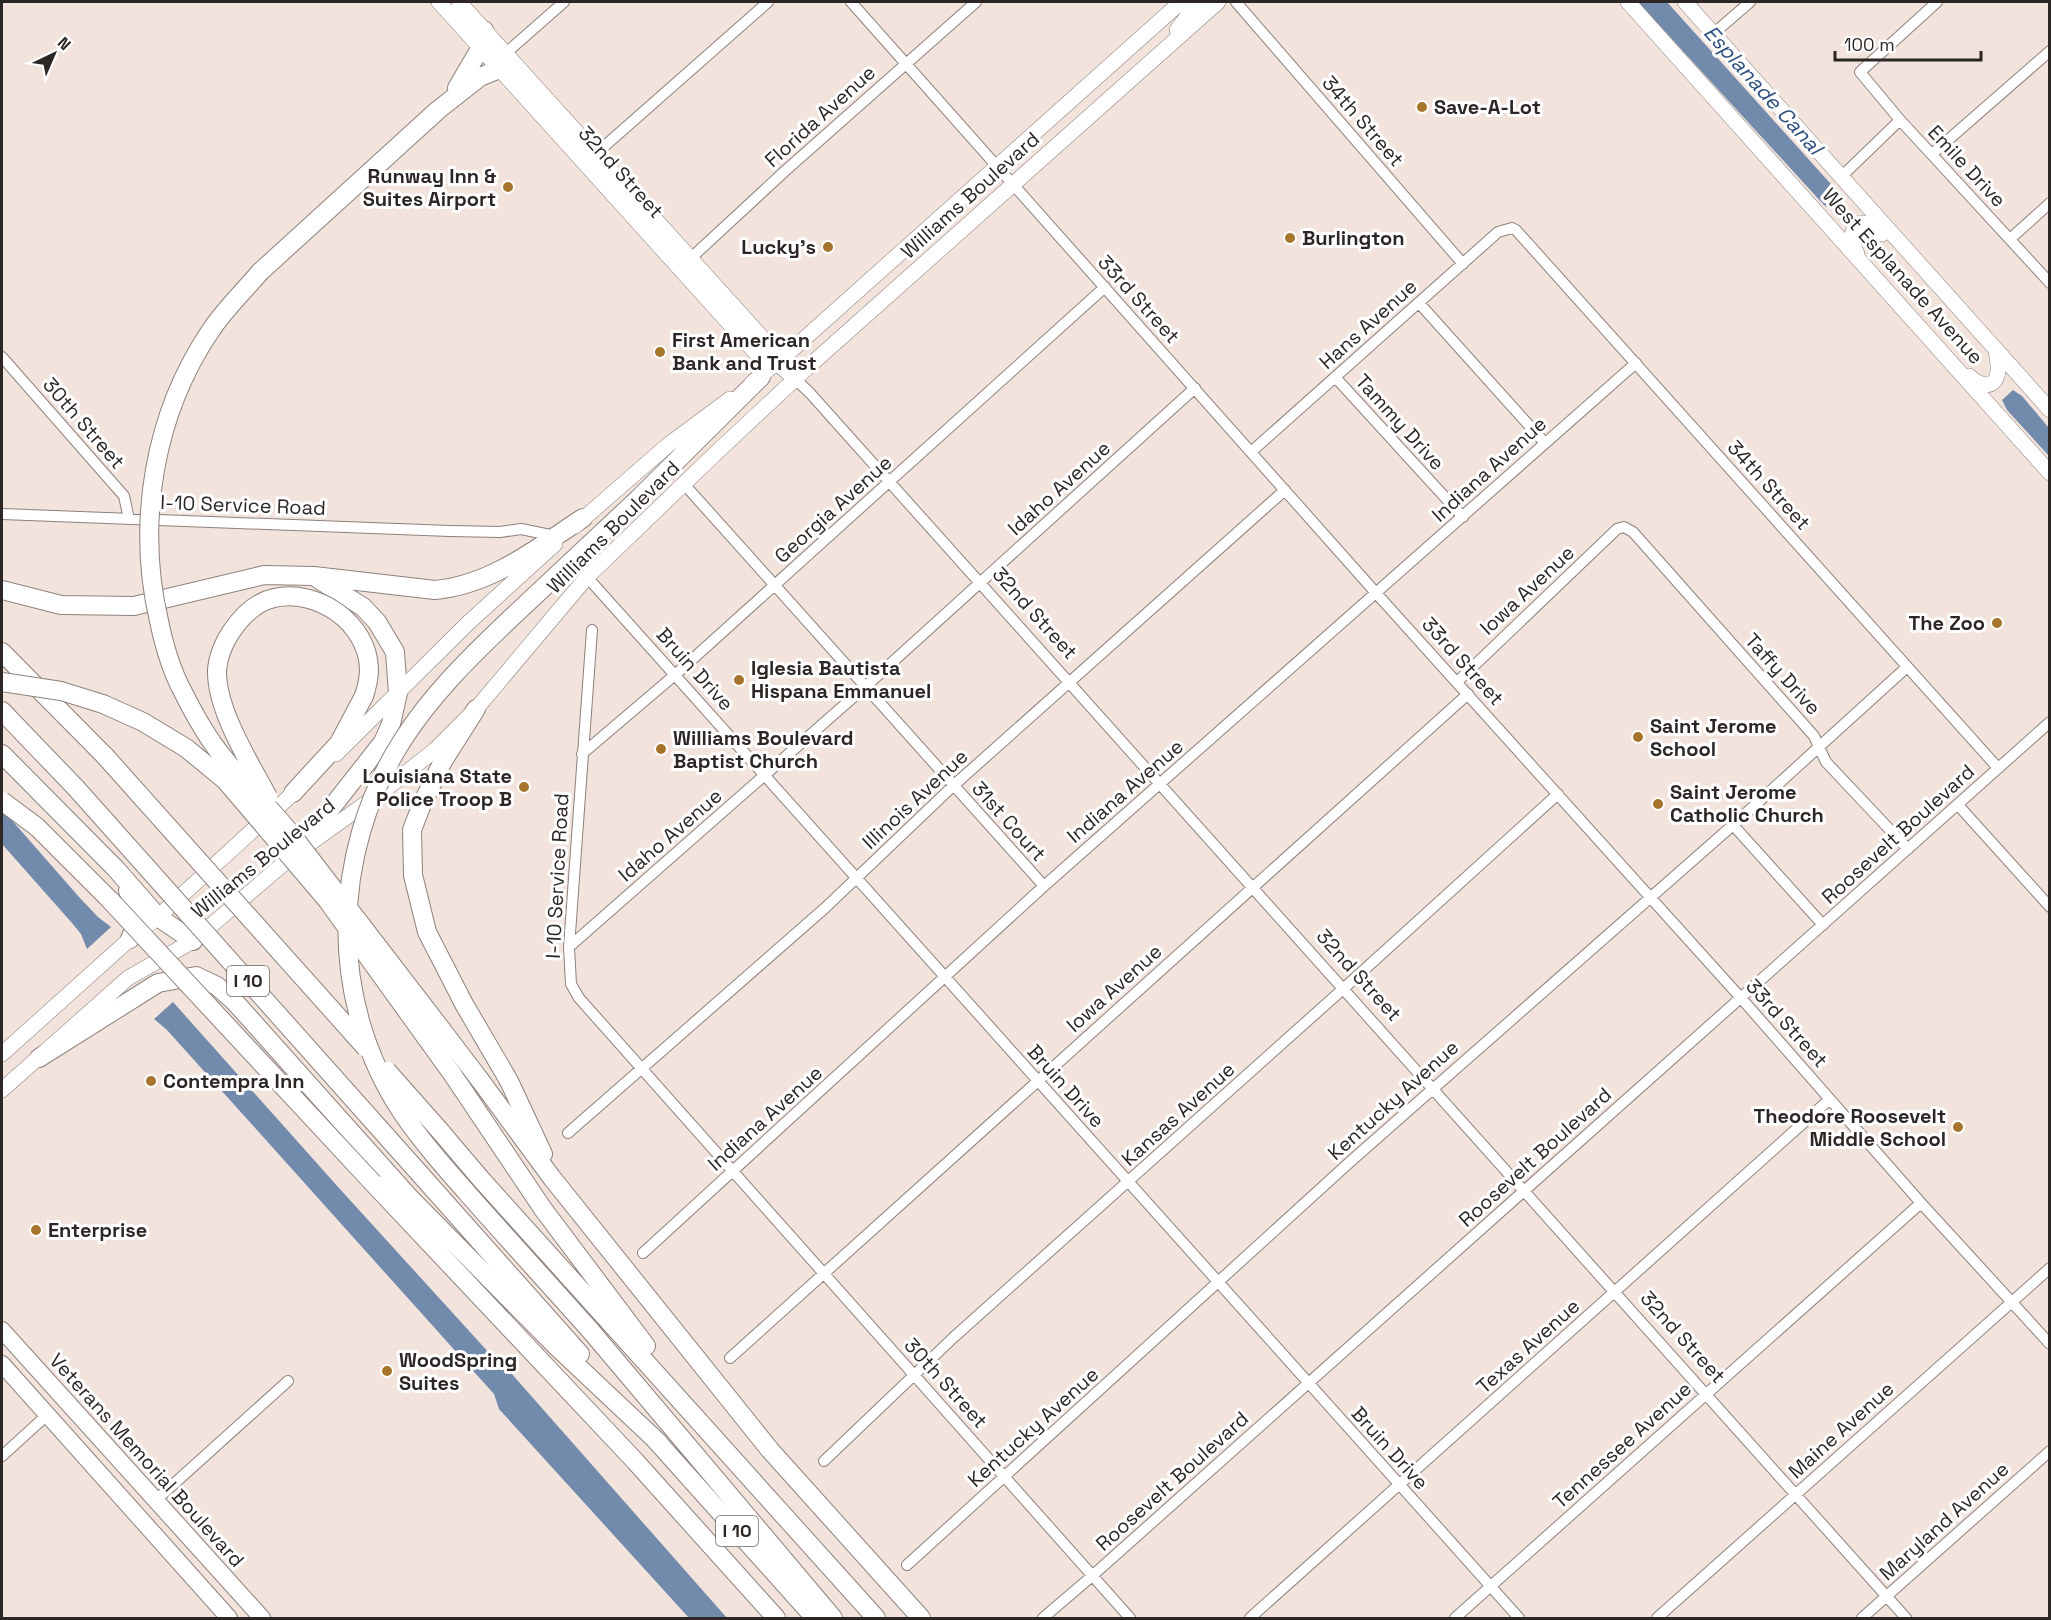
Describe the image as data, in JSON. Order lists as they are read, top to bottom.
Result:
{
  "streets": {
    "highway": ["I 10"],
    "main road": [
      "32nd Street",
      "Williams Boulevard",
      "West Esplanade Avenue",
      "Veterans Memorial Boulevard"
    ],
    "street": [
      "Florida Avenue",
      "34th Street",
      "Emile Drive",
      "33rd Street",
      "Hans Avenue",
      "Tammy Drive",
      "30th Street",
      "Indiana Avenue",
      "Idaho Avenue",
      "I-10 Service Road",
      "Georgia Avenue",
      "Iowa Avenue",
      "Bruin Drive",
      "Taffy Drive",
      "Illinois Avenue",
      "31st Court",
      "Roosevelt Boulevard",
      "Kentucky Avenue",
      "Kansas Avenue",
      "Texas Avenue",
      "Maine Avenue",
      "Tennessee Avenue",
      "Maryland Avenue"
    ]
  },
  "crossings": [
    ["Florida Avenue", "32nd Street"],
    ["Florida Avenue", "33rd Street"],
    ["34th Street", "Hans Avenue"],
    ["34th Street", "Indiana Avenue"],
    ["34th Street", "Roosevelt Boulevard"],
    ["34th Street", "Kentucky Avenue"],
    ["32nd Street", "Williams Boulevard"],
    ["32nd Street", "Indiana Avenue"],
    ["32nd Street", "Idaho Avenue"],
    ["32nd Street", "Georgia Avenue"],
    ["32nd Street", "Iowa Avenue"],
    ["32nd Street", "Illinois Avenue"],
    ["32nd Street", "Roosevelt Boulevard"],
    ["32nd Street", "Kentucky Avenue"],
    ["32nd Street", "Kansas Avenue"],
    ["32nd Street", "Texas Avenue"],
    ["32nd Street", "Maine Avenue"],
    ["32nd Street", "Tennessee Avenue"],
    ["32nd Street", "Maryland Avenue"],
    ["Williams Boulevard", "33rd Street"],
    ["Williams Boulevard", "Bruin Drive"],
    ["Williams Boulevard", "31st Court"],
    ["33rd Street", "Hans Avenue"],
    ["33rd Street", "Indiana Avenue"],
    ["33rd Street", "Idaho Avenue"],
    ["33rd Street", "Georgia Avenue"],
    ["33rd Street", "Iowa Avenue"],
    ["33rd Street", "Illinois Avenue"],
    ["33rd Street", "Roosevelt Boulevard"],
    ["33rd Street", "Kentucky Avenue"],
    ["33rd Street", "Kansas Avenue"],
    ["33rd Street", "Texas Avenue"],
    ["33rd Street", "Maine Avenue"],
    ["33rd Street", "Tennessee Avenue"],
    ["Hans Avenue", "Tammy Drive"],
    ["Tammy Drive", "Indiana Avenue"],
    ["30th Street", "Indiana Avenue"],
    ["30th Street", "I-10 Service Road"],
    ["30th Street", "Iowa Avenue"],
    ["30th Street", "Roosevelt Boulevard"],
    ["30th Street", "Kentucky Avenue"],
    ["30th Street", "Kansas Avenue"],
    ["Indiana Avenue", "I-10 Service Road"],
    ["Indiana Avenue", "Bruin Drive"],
    ["Indiana Avenue", "31st Court"],
    ["Idaho Avenue", "I-10 Service Road"],
    ["Idaho Avenue", "Bruin Drive"],
    ["Idaho Avenue", "31st Court"],
    ["I-10 Service Road", "Georgia Avenue"],
    ["I-10 Service Road", "Illinois Avenue"],
    ["Georgia Avenue", "Bruin Drive"],
    ["Georgia Avenue", "31st Court"],
    ["Iowa Avenue", "Bruin Drive"],
    ["Iowa Avenue", "Taffy Drive"],
    ["Bruin Drive", "Illinois Avenue"],
    ["Bruin Drive", "Roosevelt Boulevard"],
    ["Bruin Drive", "Kentucky Avenue"],
    ["Bruin Drive", "Kansas Avenue"],
    ["Bruin Drive", "Texas Avenue"],
    ["Bruin Drive", "Tennessee Avenue"],
    ["Taffy Drive", "Roosevelt Boulevard"],
    ["Taffy Drive", "Kentucky Avenue"],
    ["Illinois Avenue", "31st Court"]
  ],
  "water": ["Esplanade Canal"],
  "places": [
    "Save-A-Lot",
    "Runway Inn & Suites Airport",
    "Burlington",
    "Lucky's",
    "First American Bank and Trust",
    "The Zoo",
    "Iglesia Bautista Hispana Emmanuel",
    "Saint Jerome School",
    "Williams Boulevard Baptist Church",
    "Louisiana State Police Troop B",
    "Saint Jerome Catholic Church",
    "Contempra Inn",
    "Theodore Roosevelt Middle School",
    "Enterprise",
    "WoodSpring Suites"
  ],
  "scale_bar": "100 m",
  "north": "top right"
}
